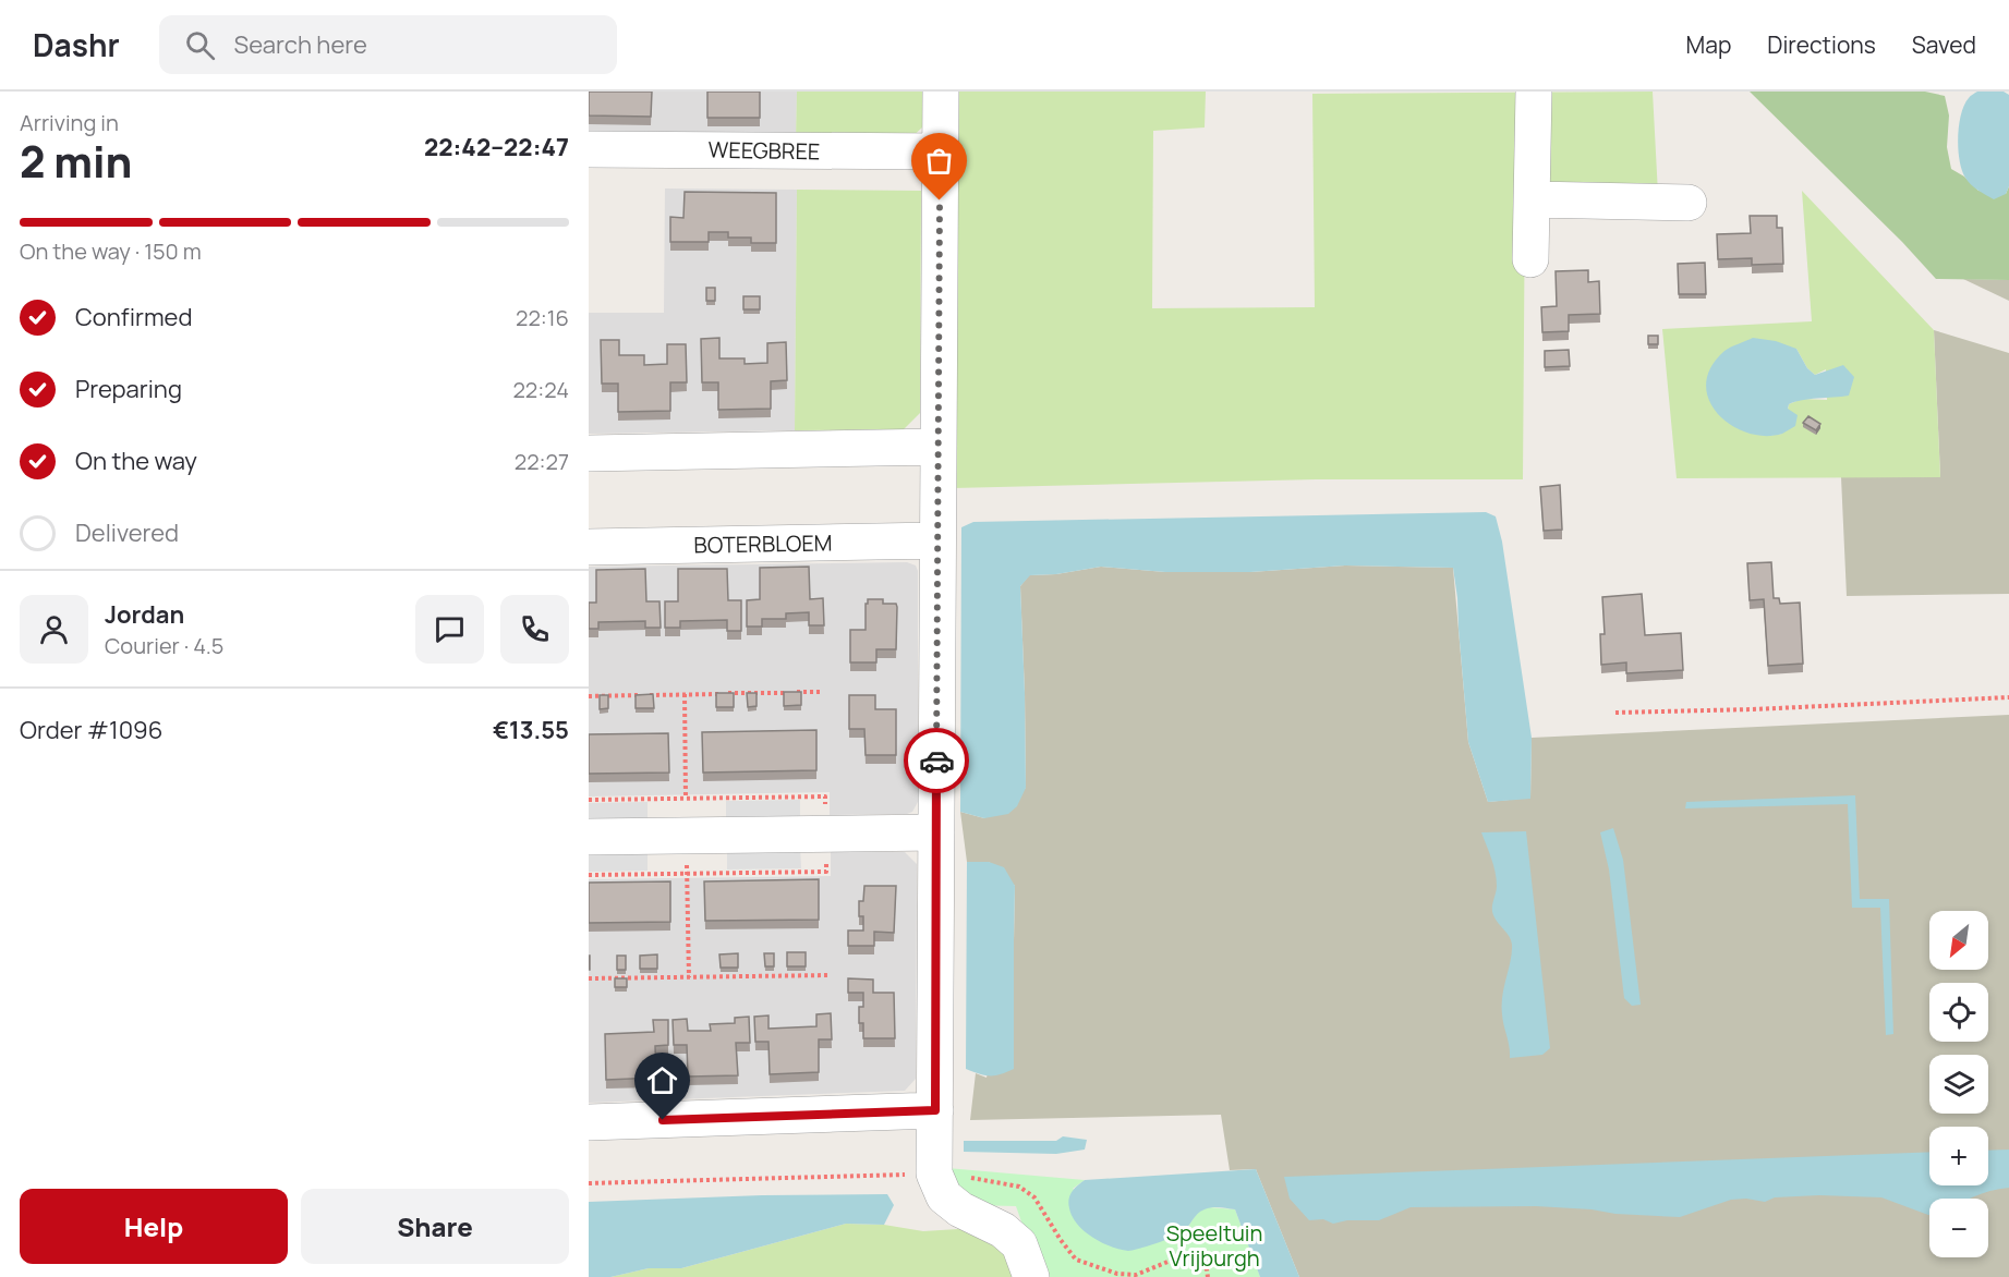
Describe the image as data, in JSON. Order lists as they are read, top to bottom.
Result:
{
  "streets": {
    "street": ["WEEGBREE", "BOTERBLOEM"]
  },
  "parks": ["Speeltuin Vrijburgh"],
  "north": "bottom left",
  "page": {
    "header": "Dashr",
    "search": "Search here",
    "nav": ["Map", "Directions", "Saved"],
    "heading": ["2 min", "Arriving in", "22:42–22:47"],
    "panel": [
      "Jordan",
      "Courier · 4.5",
      "Order #1096",
      "€13.55"
    ],
    "bar": "On the way · 150 m",
    "list": [
      ["Confirmed", "22:16"],
      ["Preparing", "22:24"],
      ["On the way", "22:27"],
      "Delivered"
    ],
    "map_buttons": ["+", "−"],
    "buttons": ["Help", "Share"]
  }
}
